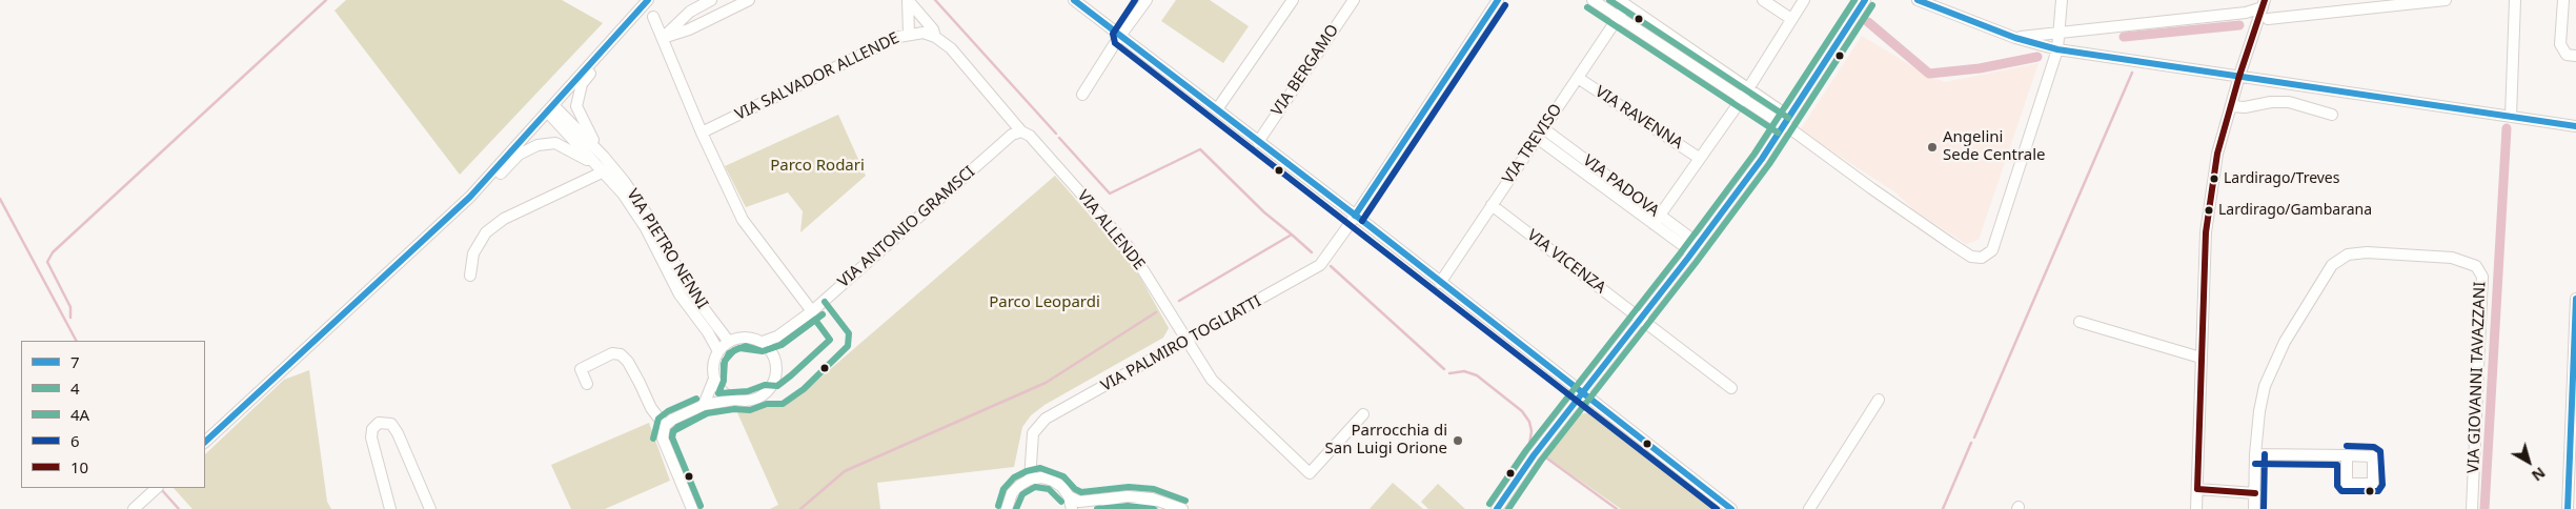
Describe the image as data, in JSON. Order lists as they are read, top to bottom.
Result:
{
  "streets": {
    "street": [
      "VIA BERGAMO",
      "VIA SALVADOR ALLENDE",
      "VIA RAVENNA",
      "VIA TREVISO",
      "VIA PADOVA",
      "VIA ANTONIO GRAMSCI",
      "VIA ALLENDE",
      "VIA PIETRO NENNI",
      "VIA VICENZA",
      "VIA PALMIRO TOGLIATTI",
      "VIA GIOVANNI TAVAZZANI"
    ]
  },
  "crossings": [
    ["VIA RAVENNA", "VIA TREVISO"],
    ["VIA TREVISO", "VIA PADOVA"],
    ["VIA TREVISO", "VIA VICENZA"],
    ["VIA ANTONIO GRAMSCI", "VIA ALLENDE"],
    ["VIA ANTONIO GRAMSCI", "VIA PIETRO NENNI"],
    ["VIA ALLENDE", "VIA PALMIRO TOGLIATTI"]
  ],
  "parks": ["Parco Rodari", "Parco Leopardi"],
  "places": [
    "Angelini Sede Centrale",
    "Lardirago/Treves",
    "Lardirago/Gambarana",
    "Parrocchia di San Luigi Orione"
  ],
  "lines": [
    "transit line 7",
    "transit line 4A",
    "transit line 6",
    "transit line 10",
    "transit line 4"
  ],
  "legend": [
    "7",
    "4",
    "4A",
    "6",
    "10"
  ],
  "north": "bottom right"
}
